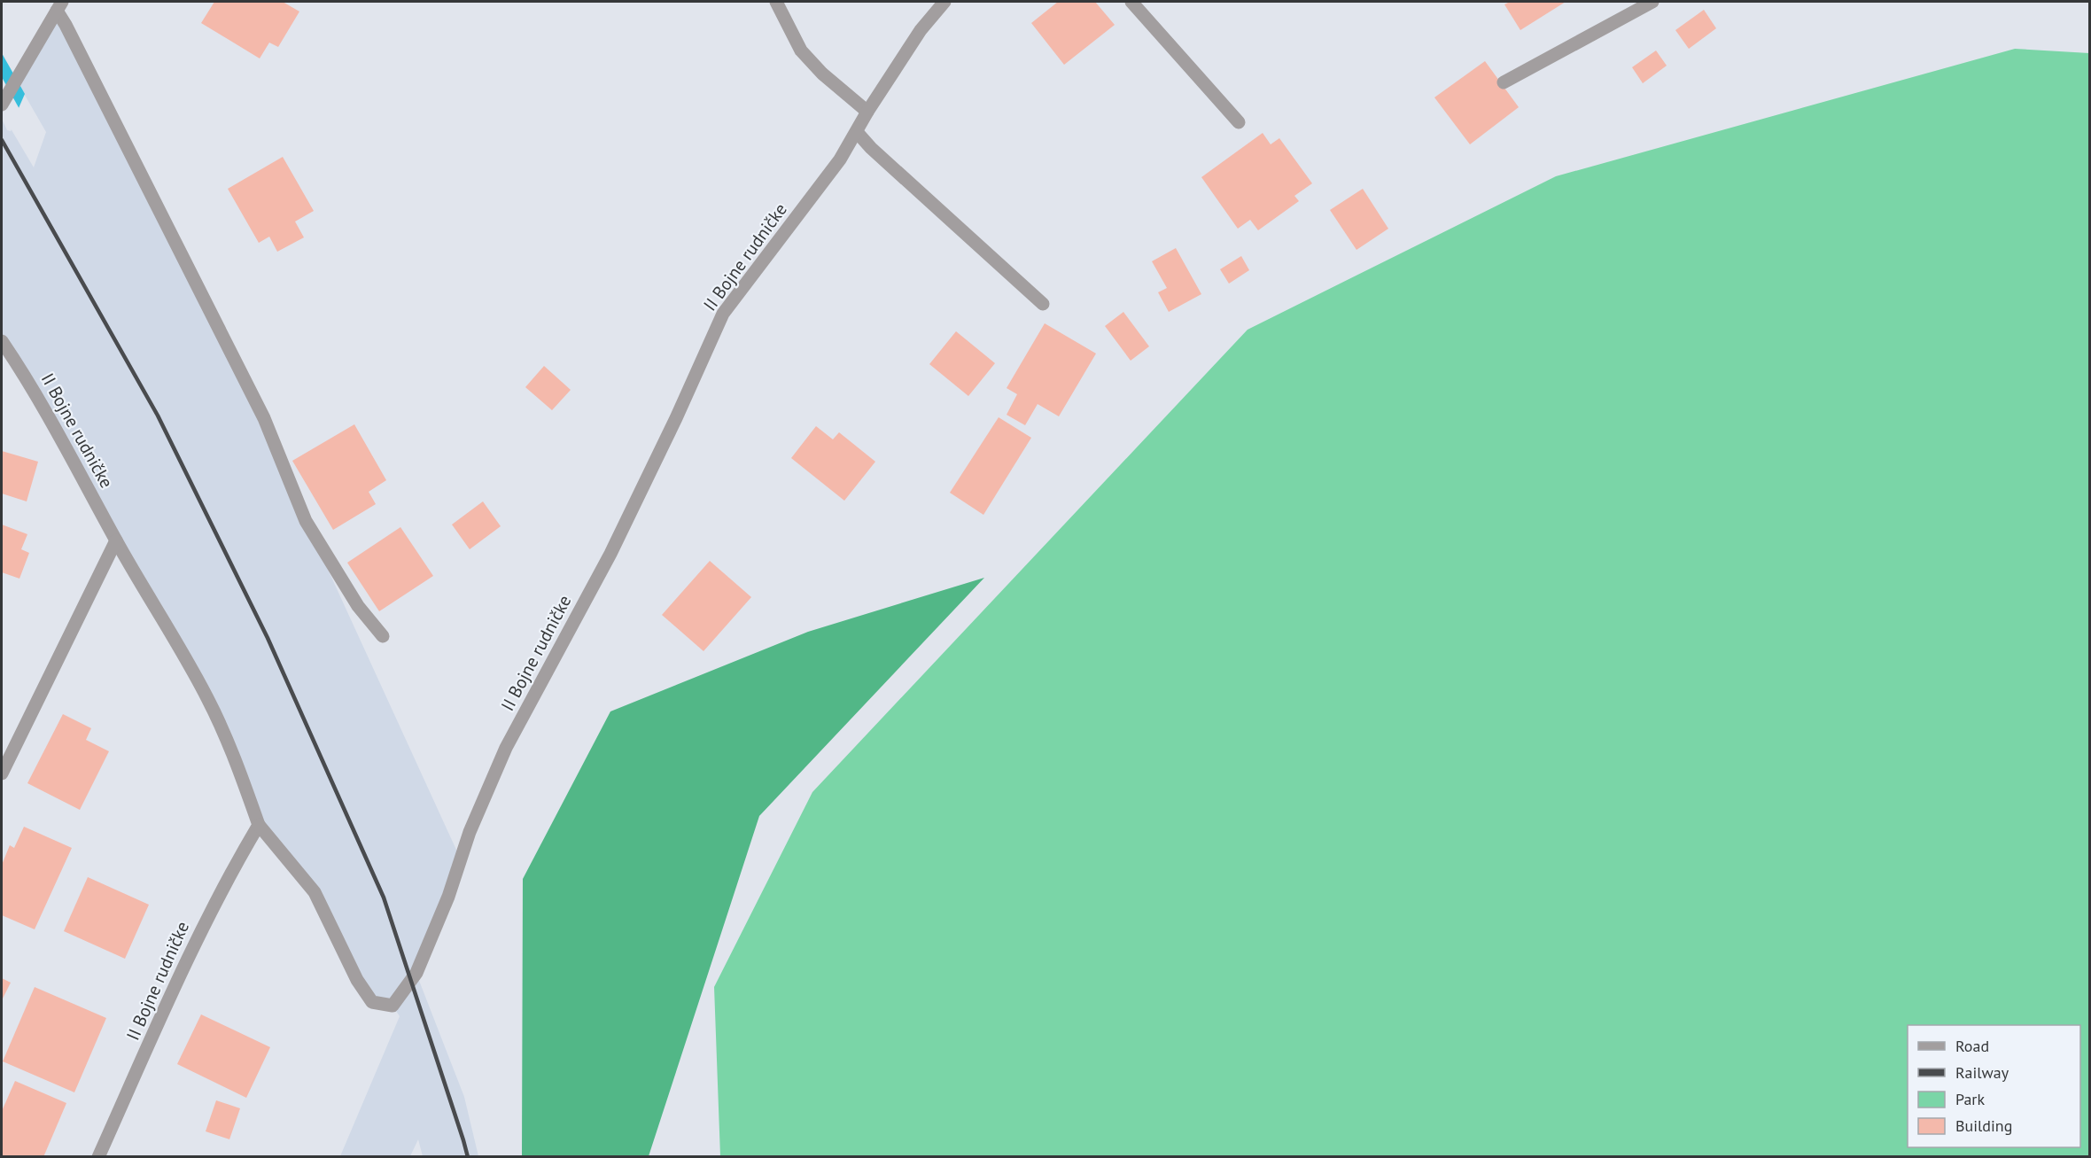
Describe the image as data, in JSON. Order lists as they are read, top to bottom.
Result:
{
  "streets": {
    "street": ["II Bojne rudničke"]
  },
  "legend": [
    "Road",
    "Railway",
    "Park",
    "Building"
  ]
}
